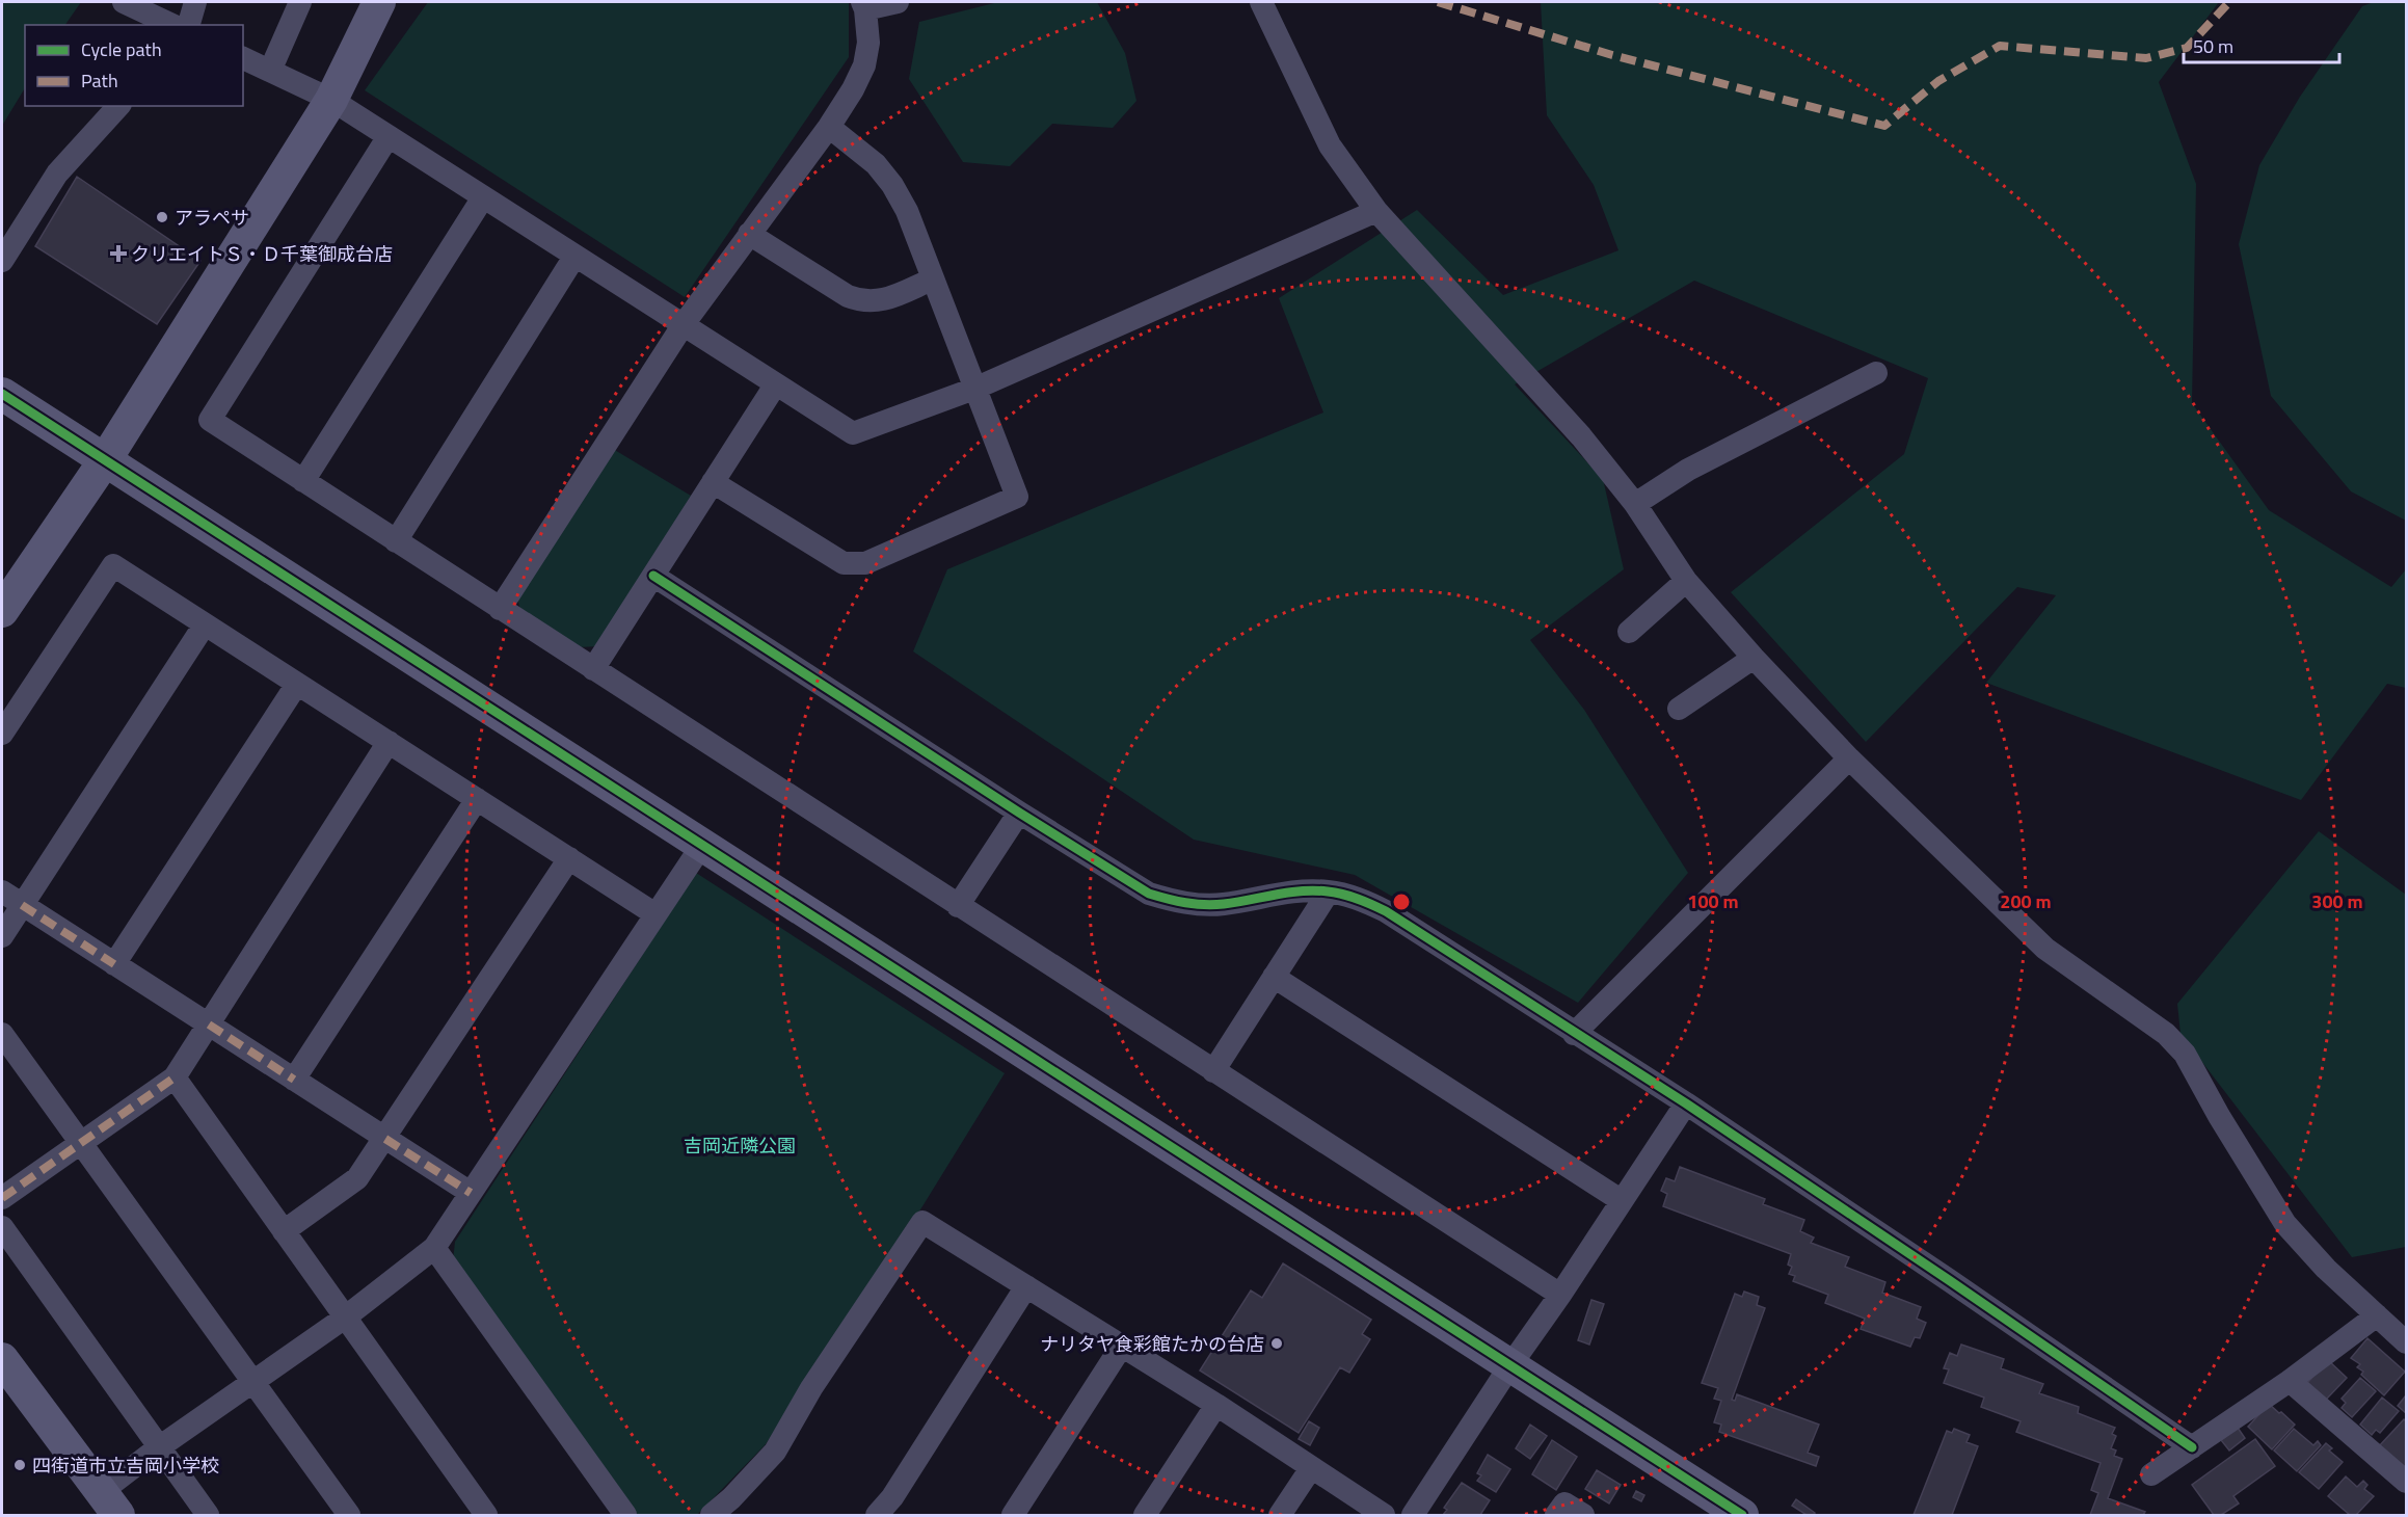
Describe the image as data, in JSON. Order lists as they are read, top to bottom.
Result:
{
  "parks": ["吉岡近隣公園"],
  "places": {
    "other": ["アラペサ", "ナリタヤ食彩館たかの台店", "四街道市立吉岡小学校"],
    "health": ["クリエイトＳ・Ｄ千葉御成台店"]
  },
  "legend": ["Cycle path", "Path"],
  "scale_bar": "50 m",
  "rings": ["100 m", "200 m", "300 m"]
}
